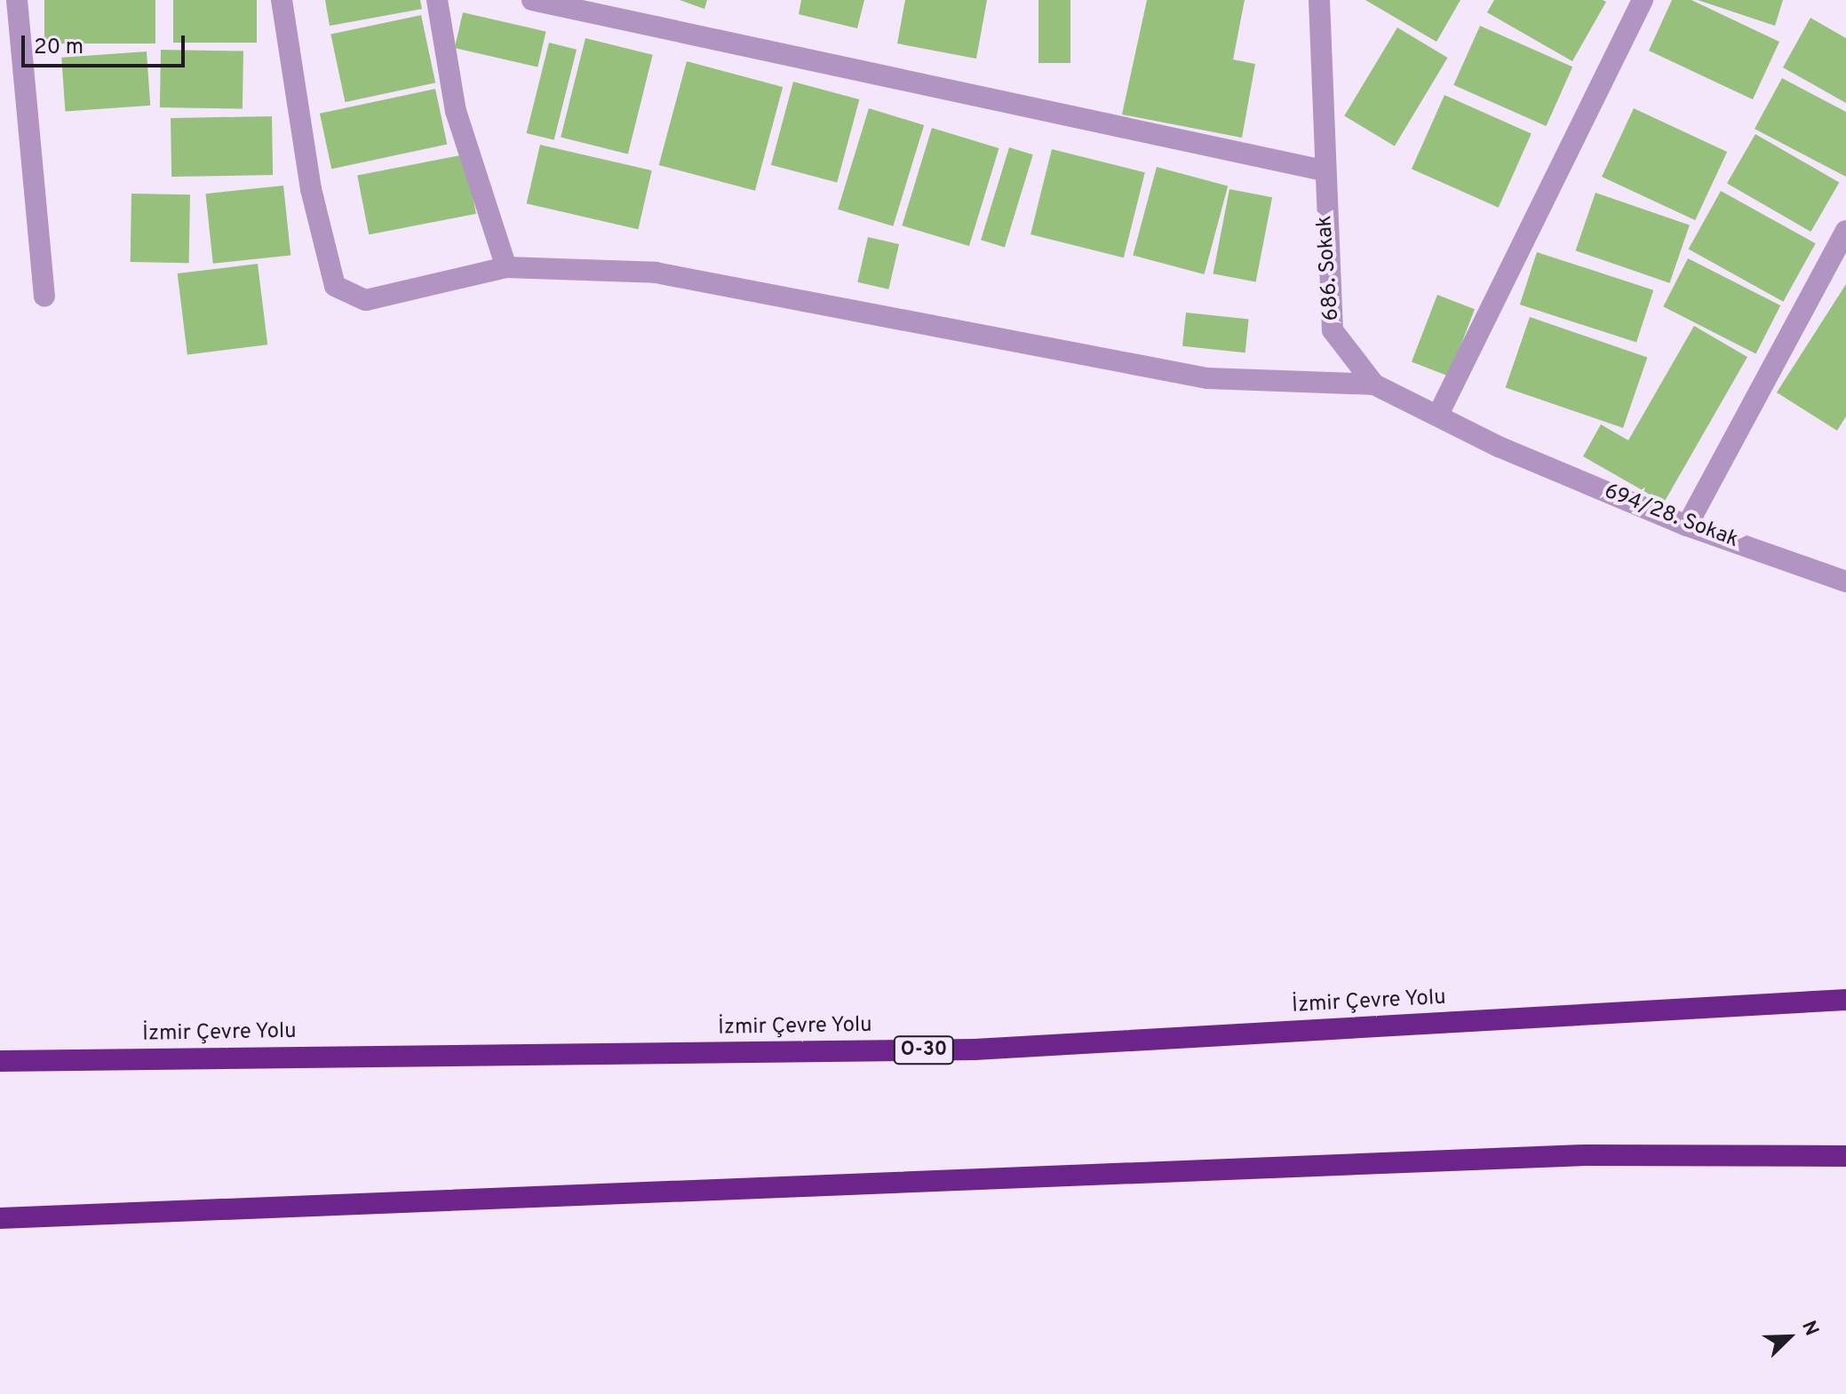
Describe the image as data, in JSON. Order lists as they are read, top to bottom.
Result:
{
  "streets": {
    "highway": ["İzmir Çevre Yolu", "O-30"],
    "street": ["686. Sokak", "694/28. Sokak"]
  },
  "crossings": [
    ["686. Sokak", "694/28. Sokak"]
  ],
  "scale_bar": "20 m",
  "north": "top right"
}
